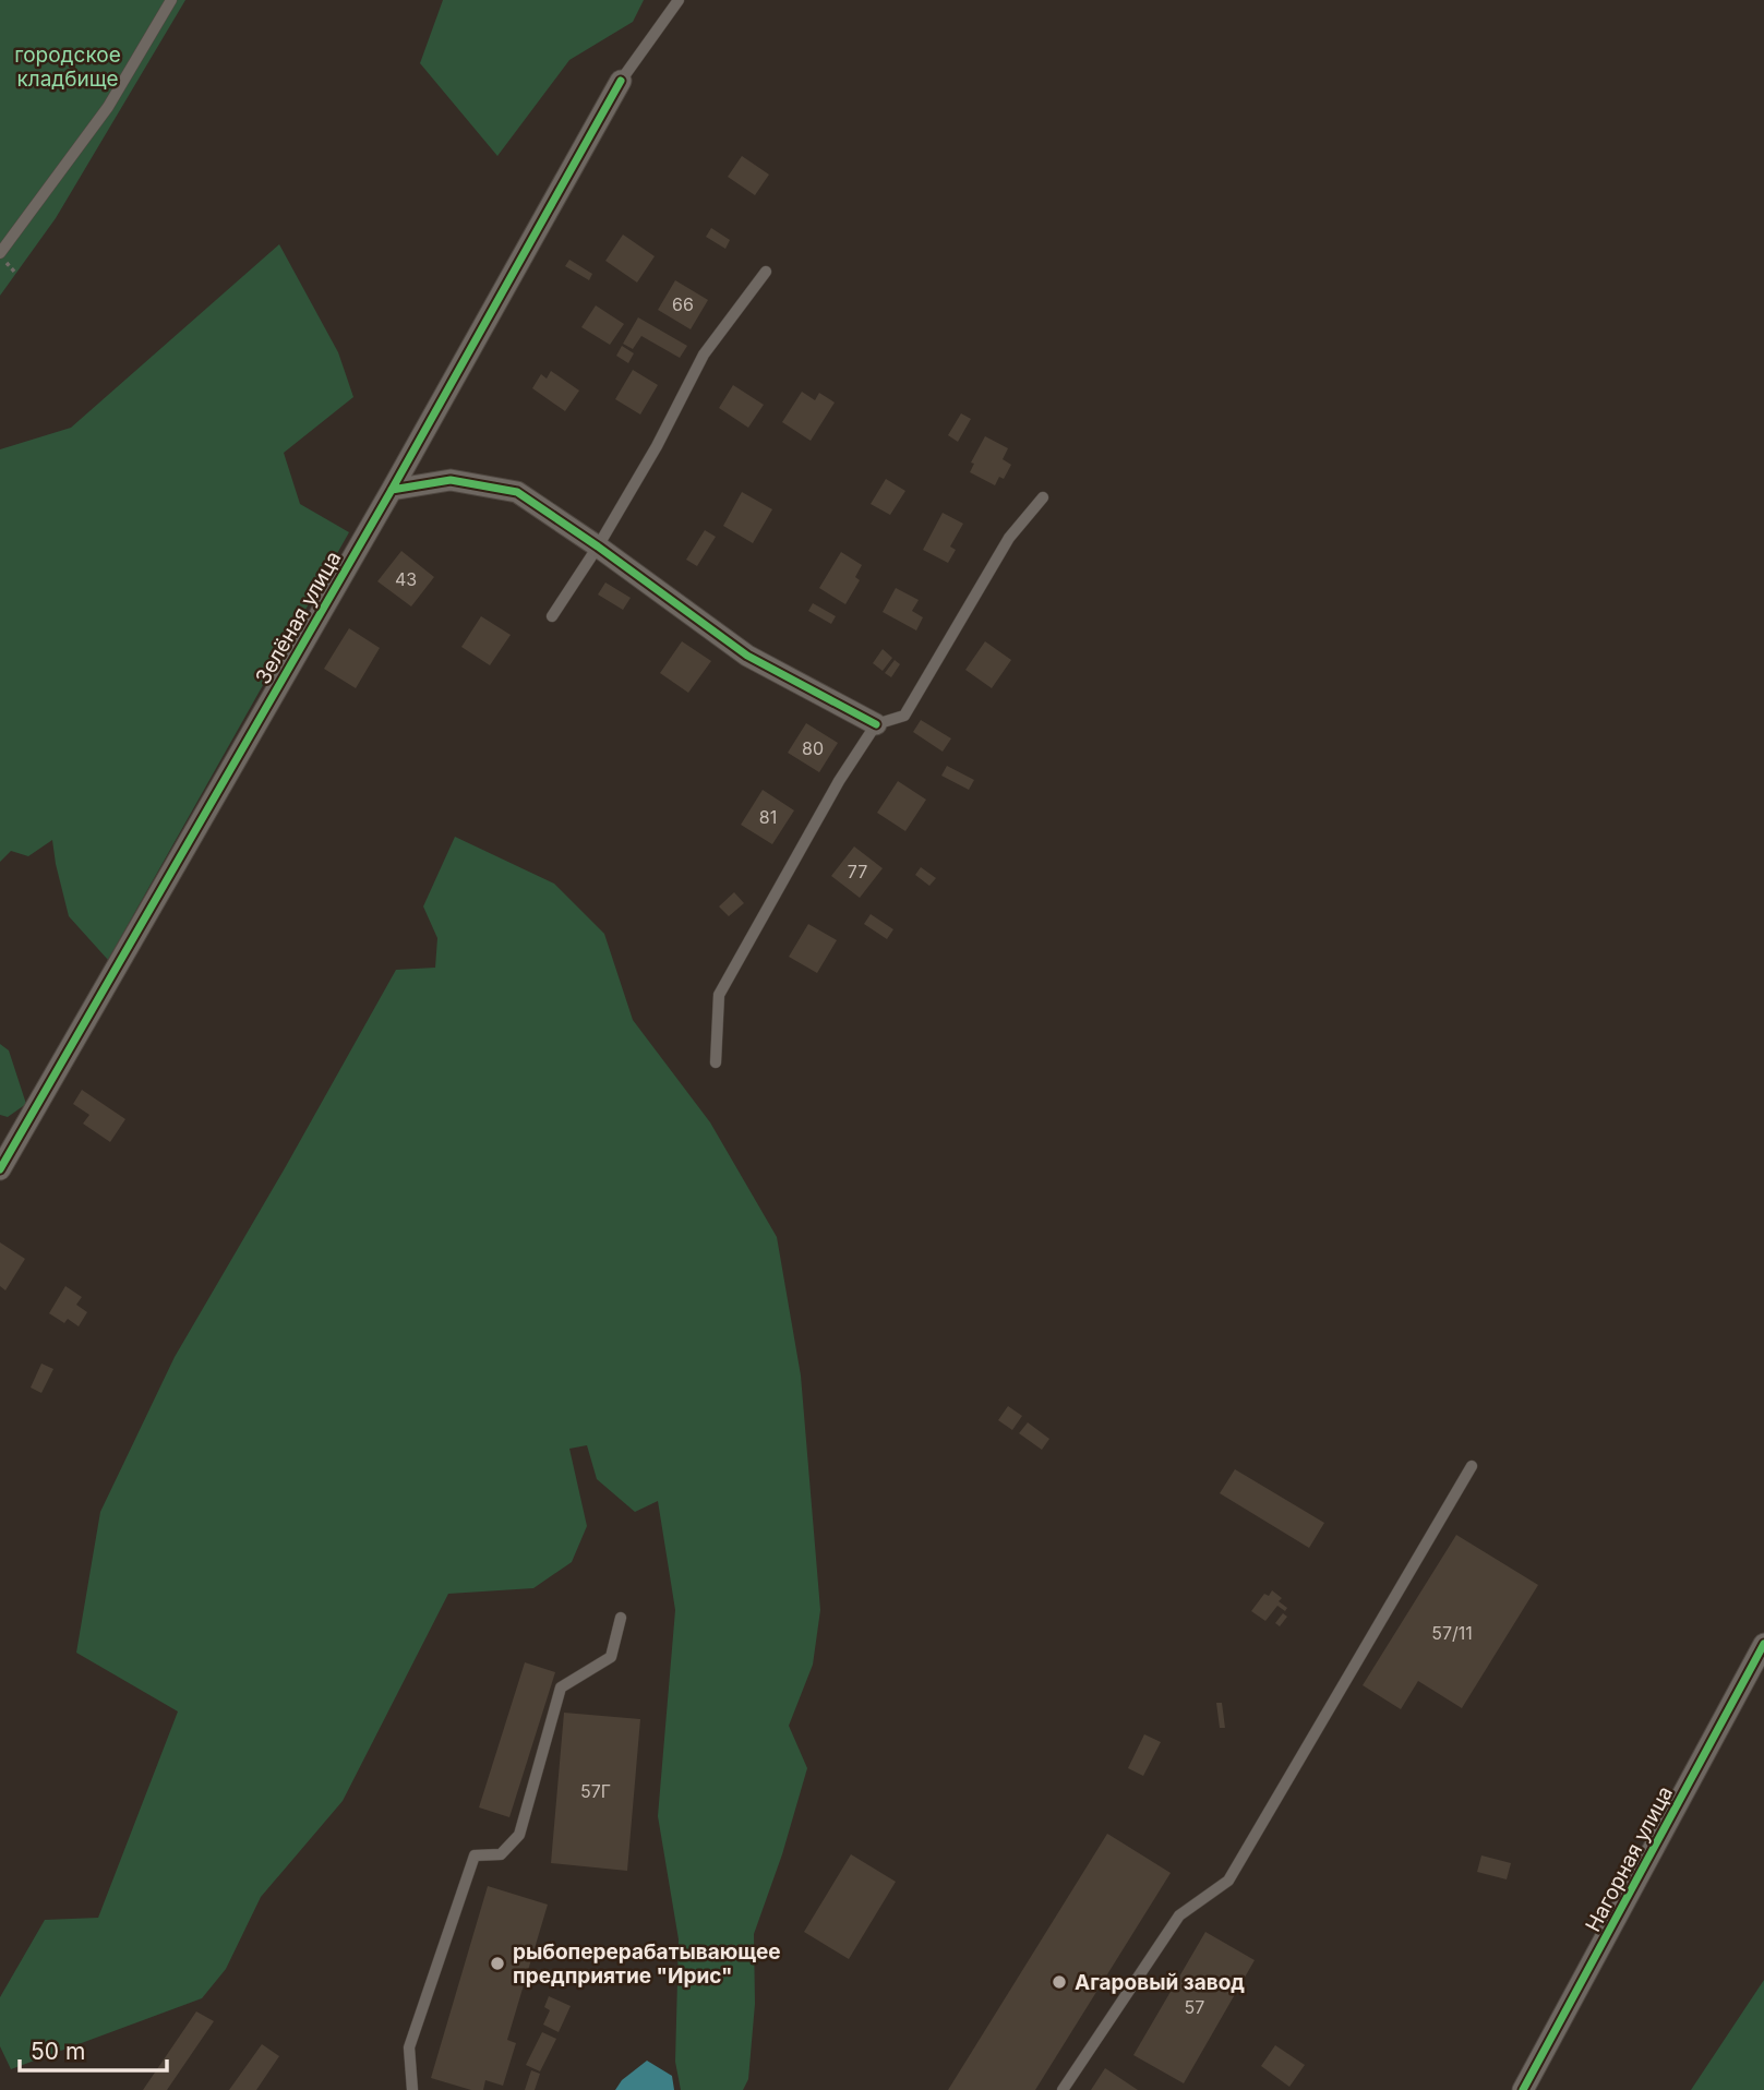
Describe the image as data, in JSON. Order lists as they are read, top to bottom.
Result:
{
  "streets": {
    "street": ["Зелёная улица", "Нагорная улица"]
  },
  "parks": ["городское кладбище"],
  "places": ["рыбоперерабатывающее предприятие \"Ирис\"", "Агаровый завод"],
  "house_numbers": [
    "66",
    "43",
    "80",
    "81",
    "77",
    "57/11",
    "57Г",
    "57"
  ],
  "scale_bar": "50 m"
}
